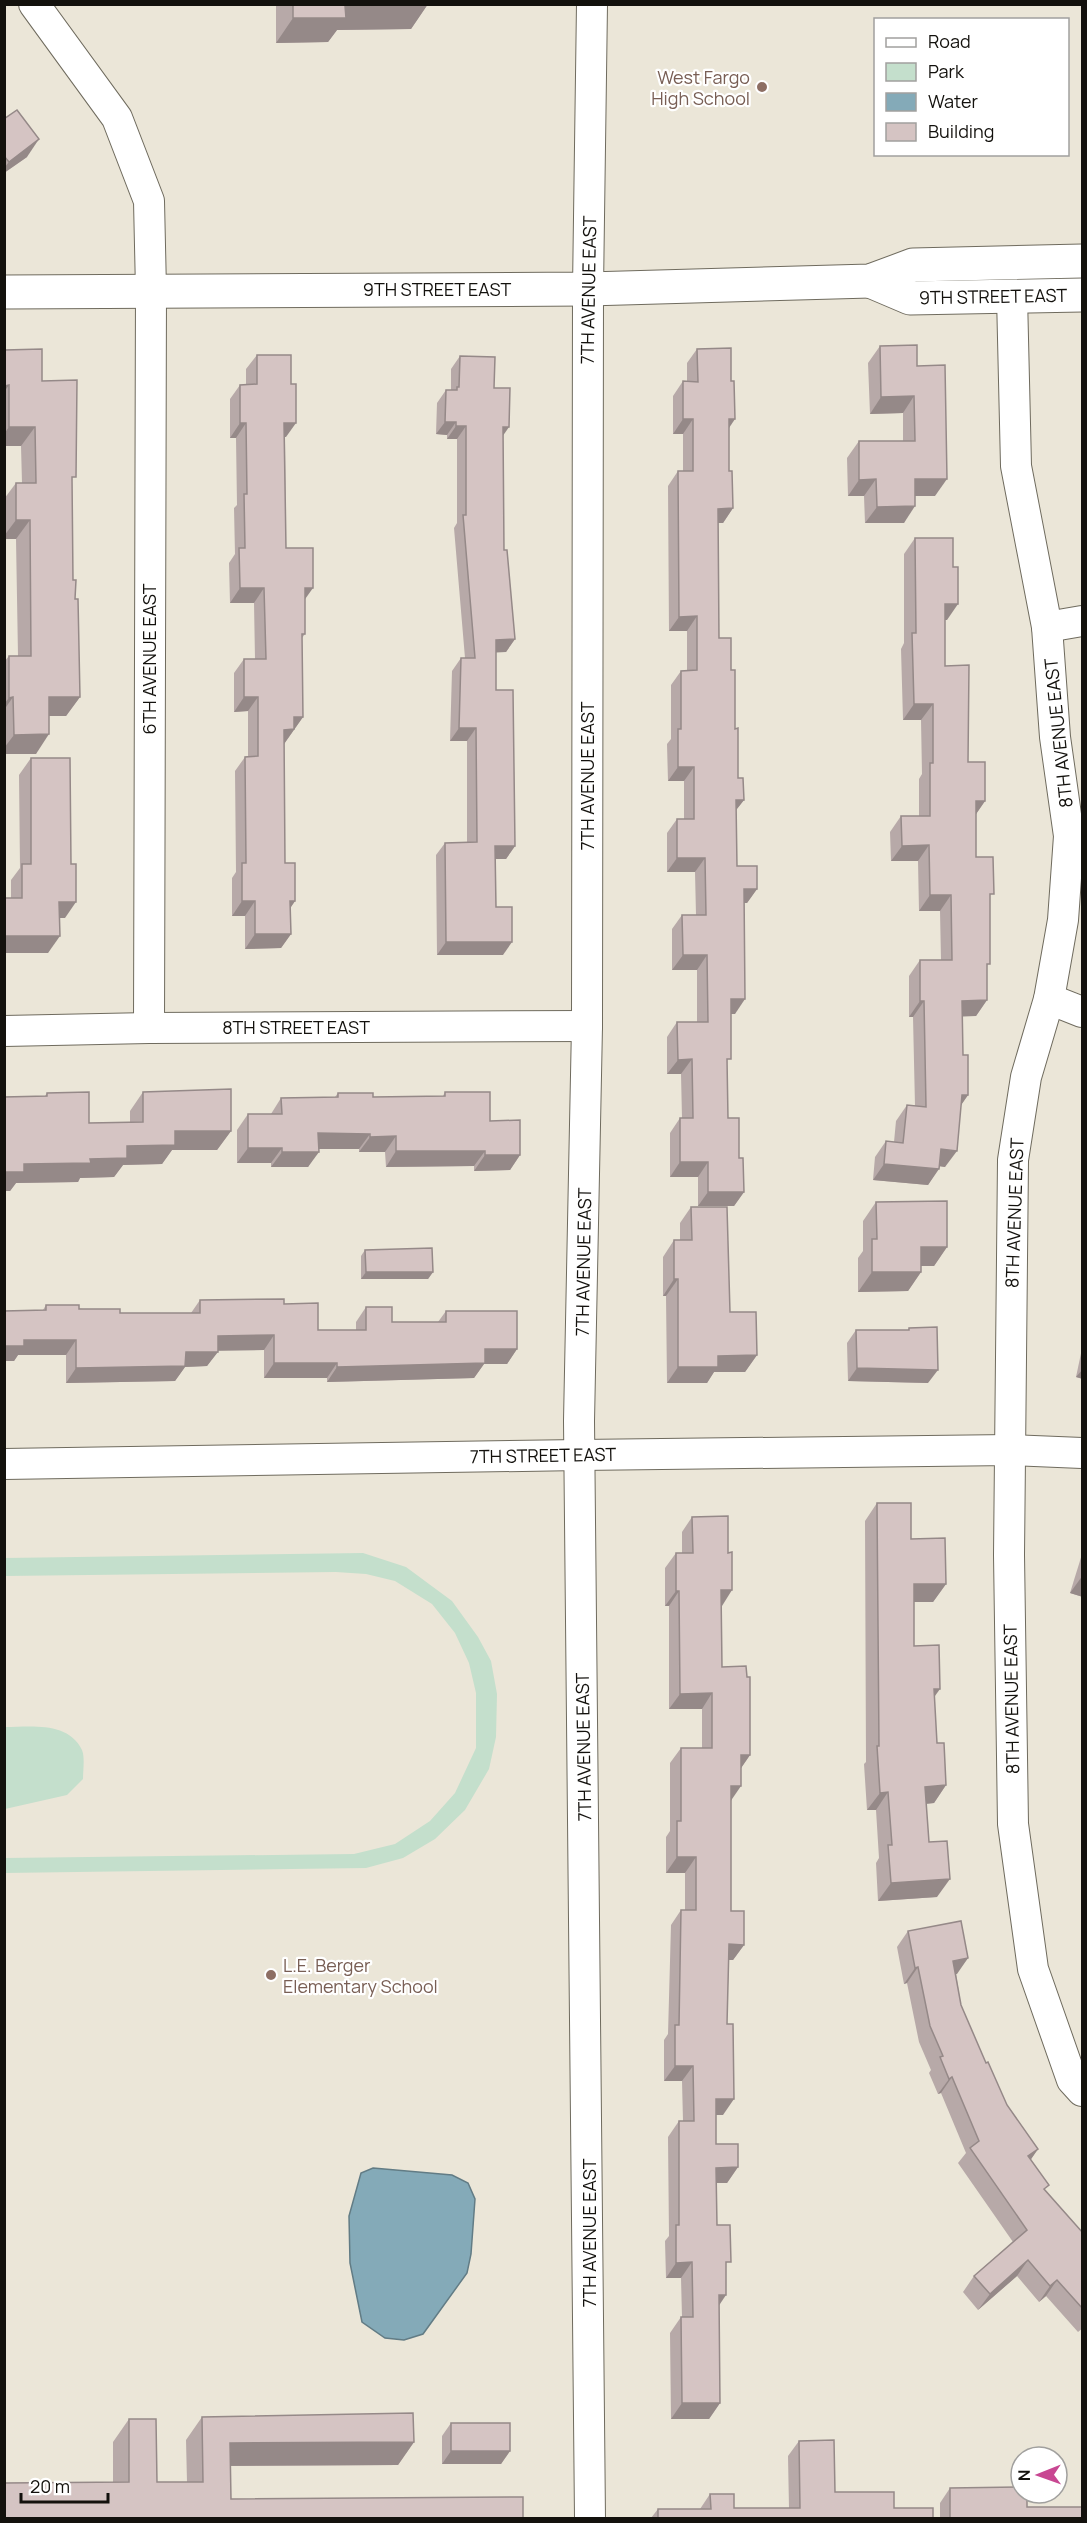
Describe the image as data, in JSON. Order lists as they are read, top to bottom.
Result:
{
  "streets": {
    "main road": ["9TH STREET EAST"],
    "street": [
      "7TH AVENUE EAST",
      "6TH AVENUE EAST",
      "8TH AVENUE EAST",
      "8TH STREET EAST",
      "7TH STREET EAST"
    ]
  },
  "crossings": [
    ["9TH STREET EAST", "7TH AVENUE EAST"],
    ["9TH STREET EAST", "6TH AVENUE EAST"],
    ["9TH STREET EAST", "8TH AVENUE EAST"],
    ["7TH AVENUE EAST", "8TH STREET EAST"],
    ["7TH AVENUE EAST", "7TH STREET EAST"],
    ["6TH AVENUE EAST", "8TH STREET EAST"],
    ["8TH AVENUE EAST", "7TH STREET EAST"]
  ],
  "places": ["West Fargo High School", "L.E. Berger Elementary School"],
  "legend": [
    "Road",
    "Park",
    "Water",
    "Building"
  ],
  "scale_bar": "20 m",
  "north": "left"
}
